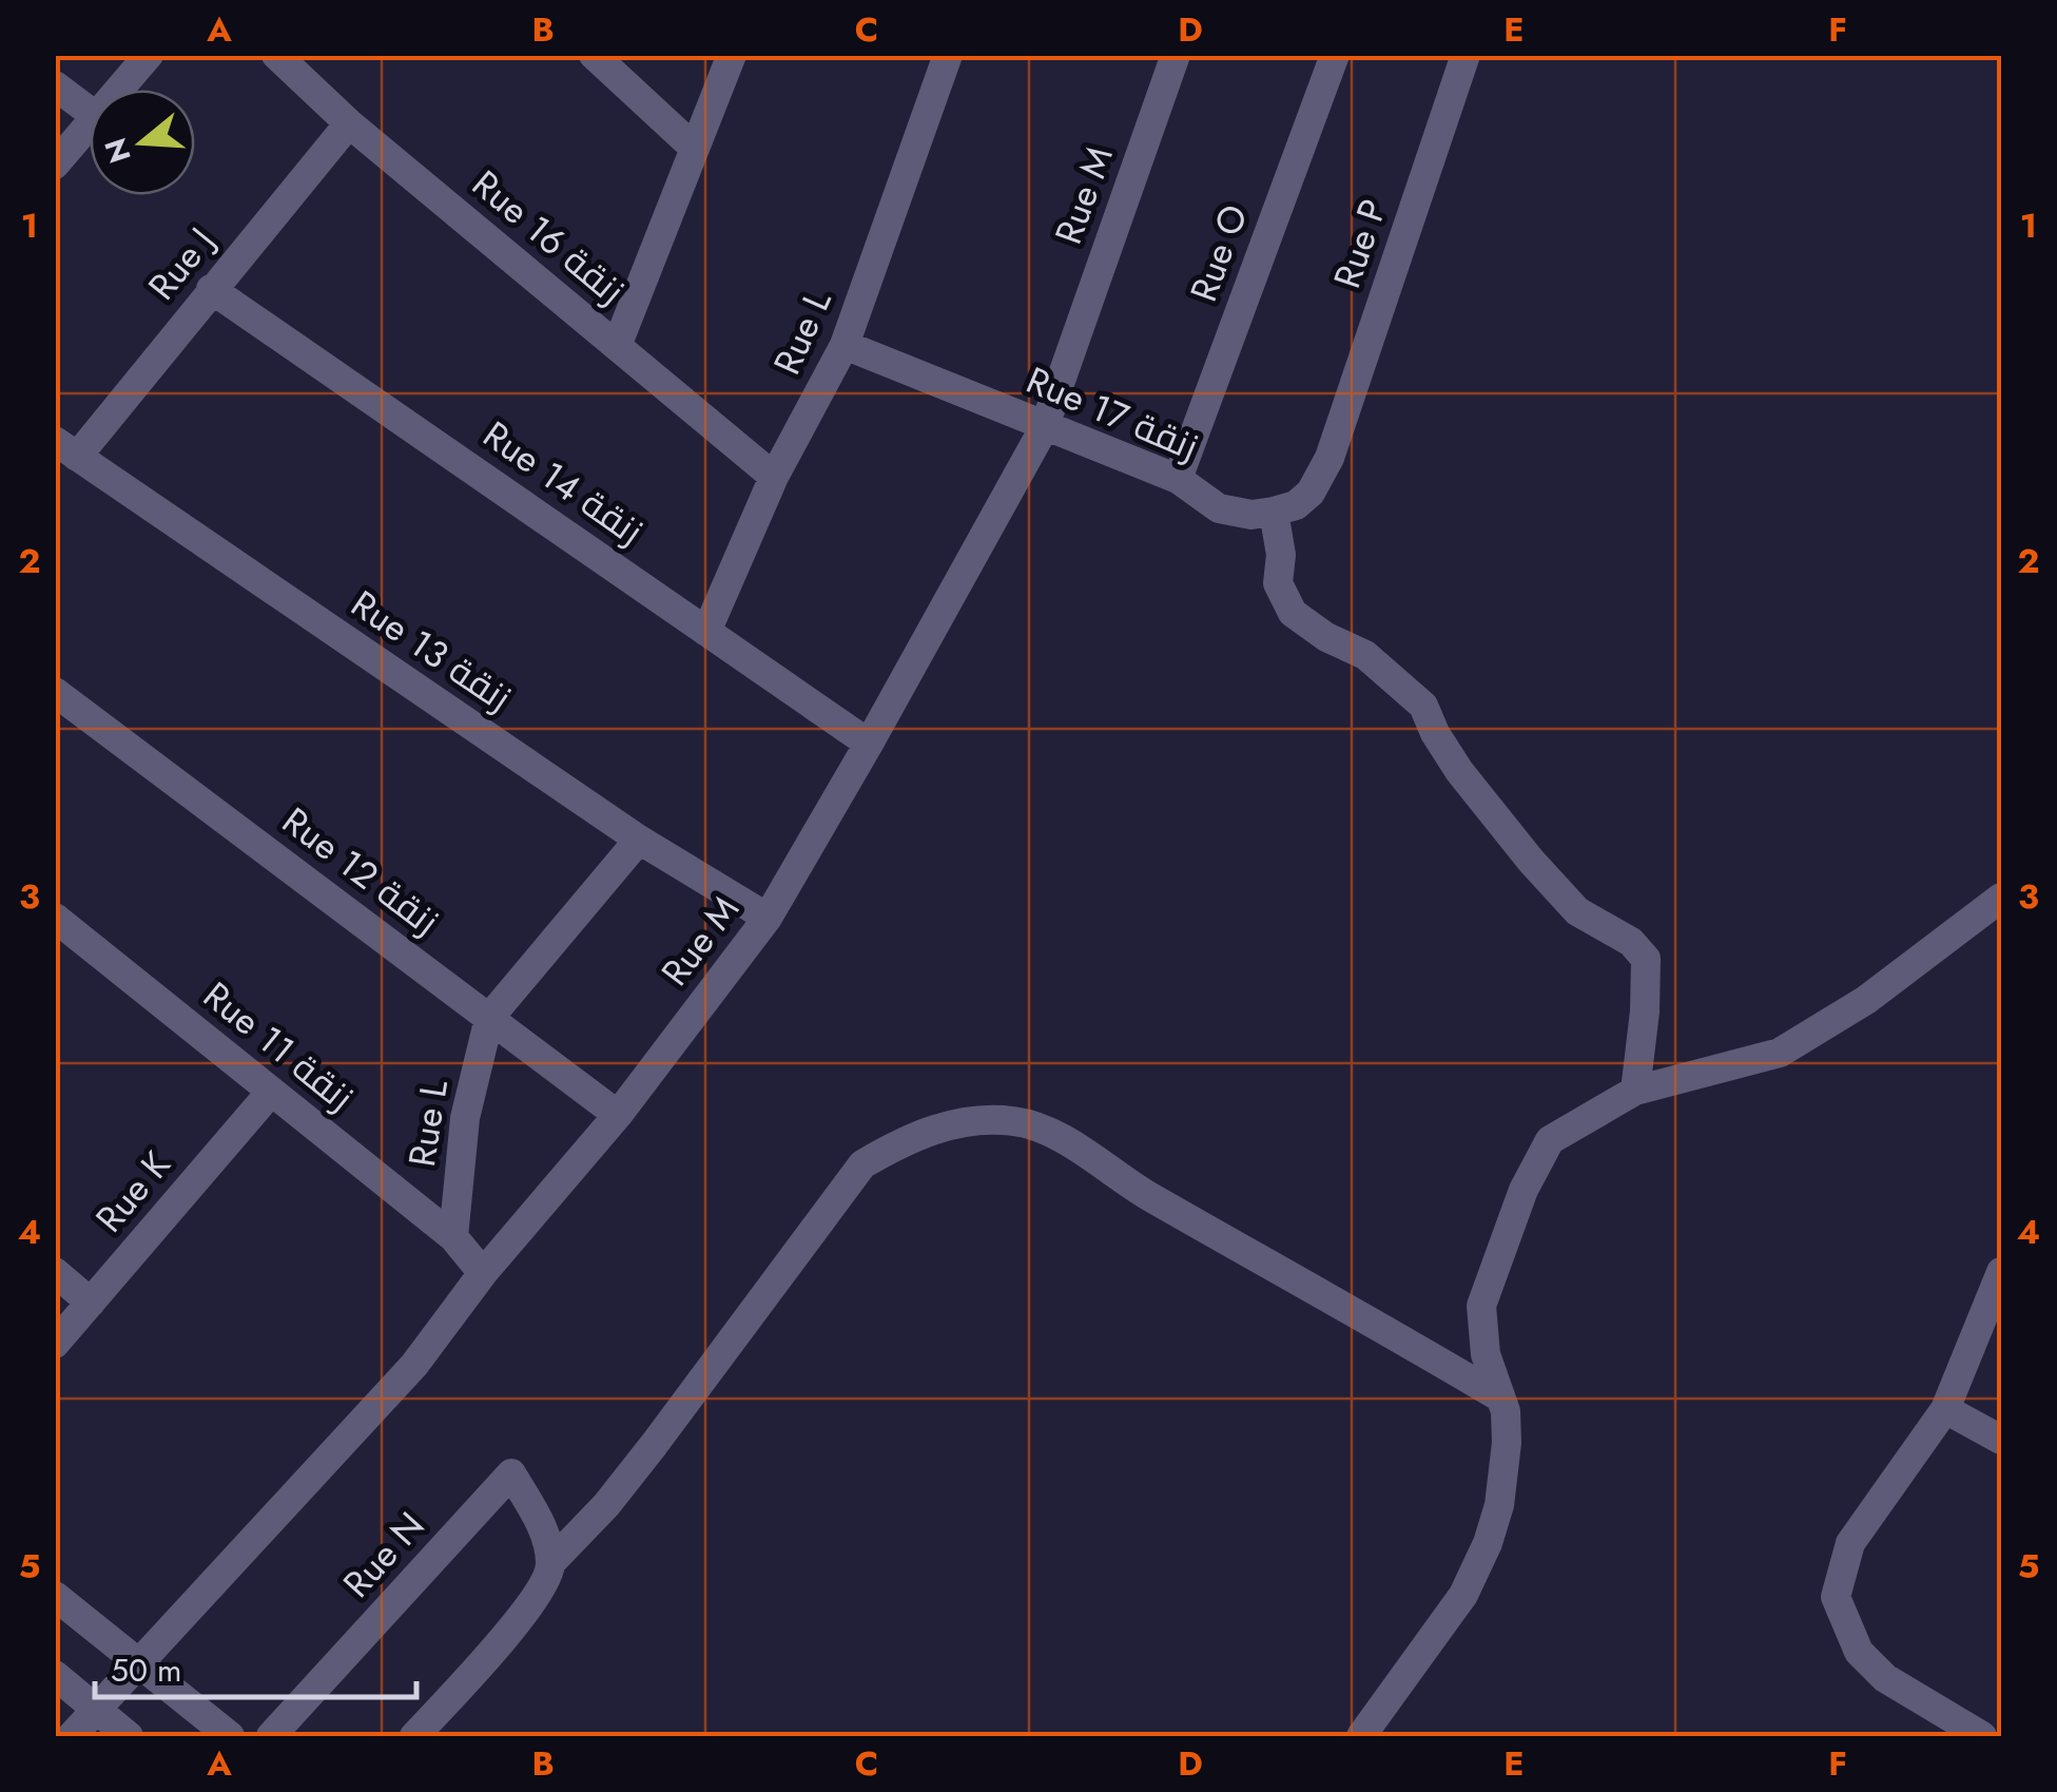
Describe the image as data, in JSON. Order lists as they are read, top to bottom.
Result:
{
  "streets": {
    "street": [
      "Rue M",
      "Rue 16 زنقة",
      "Rue P",
      "Rue O",
      "Rue J",
      "Rue L",
      "Rue 17 زنقة",
      "Rue 14 زنقة",
      "Rue 13 زنقة",
      "Rue 12 زنقة",
      "Rue 11 زنقة",
      "Rue K",
      "Rue N"
    ]
  },
  "crossings": [
    ["Rue M", "Rue 17 زنقة"],
    ["Rue M", "Rue 14 زنقة"],
    ["Rue M", "Rue 13 زنقة"],
    ["Rue M", "Rue 12 زنقة"],
    ["Rue 16 زنقة", "Rue J"],
    ["Rue 16 زنقة", "Rue L"],
    ["Rue P", "Rue 17 زنقة"],
    ["Rue O", "Rue 17 زنقة"],
    ["Rue J", "Rue 14 زنقة"],
    ["Rue J", "Rue 13 زنقة"],
    ["Rue L", "Rue 17 زنقة"],
    ["Rue L", "Rue 14 زنقة"],
    ["Rue L", "Rue 13 زنقة"],
    ["Rue L", "Rue 12 زنقة"],
    ["Rue L", "Rue 11 زنقة"],
    ["Rue 11 زنقة", "Rue K"]
  ],
  "scale_bar": "50 m",
  "north": "left",
  "grid": {
    "columns": [
      "A",
      "B",
      "C",
      "D",
      "E",
      "F"
    ],
    "rows": [
      "1",
      "2",
      "3",
      "4",
      "5"
    ]
  }
}
